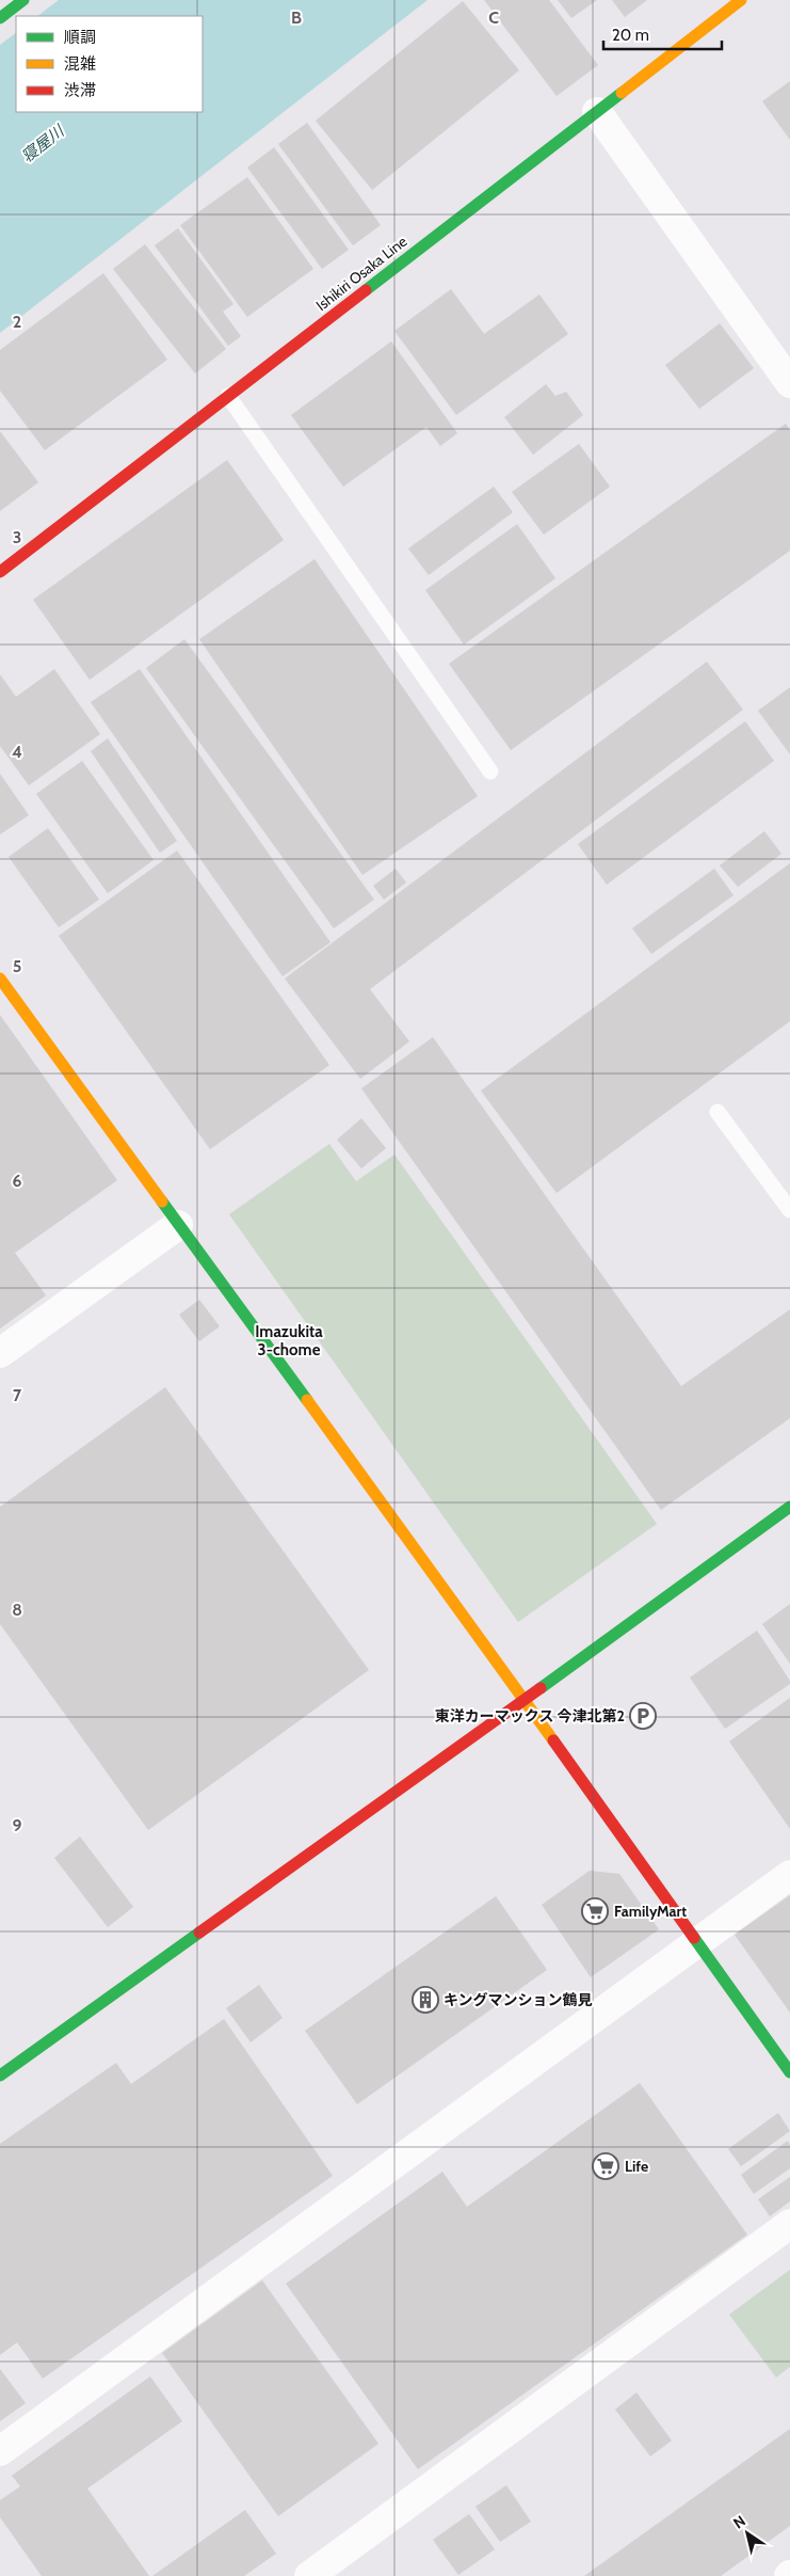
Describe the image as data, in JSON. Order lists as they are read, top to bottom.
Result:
{
  "streets": {
    "street": ["Ishikiri Osaka Line"]
  },
  "districts": ["Imazukita 3-chome"],
  "water": ["寝屋川"],
  "places": {
    "parking": ["東洋カーマックス 今津北第2"],
    "supermarket": ["FamilyMart", "Life"],
    "building": ["キングマンション鶴見"]
  },
  "legend": ["順調", "混雑", "渋滞"],
  "scale_bar": "20 m",
  "north": "top left",
  "grid": {
    "columns": ["B", "C"],
    "rows": [
      "2",
      "3",
      "4",
      "5",
      "6",
      "7",
      "8",
      "9"
    ]
  }
}
